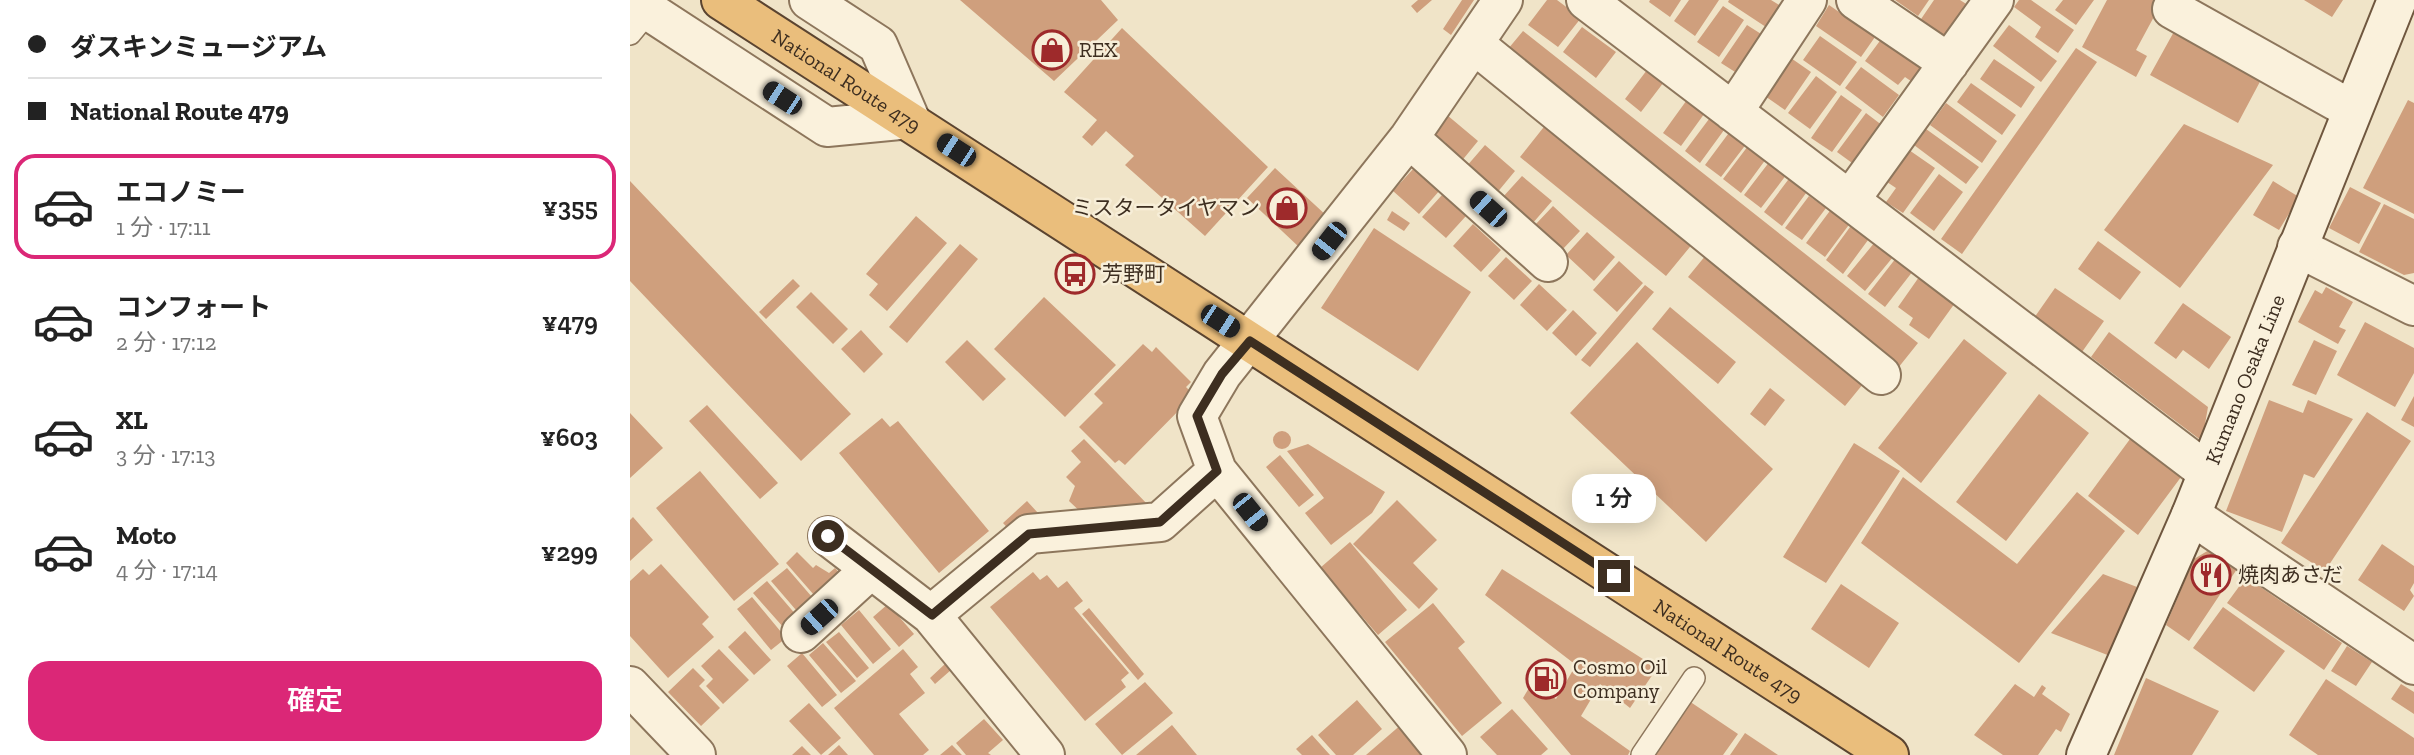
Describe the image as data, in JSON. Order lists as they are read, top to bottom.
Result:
{
  "streets": {
    "highway": ["National Route 479"],
    "street": ["Kumano Osaka Line"]
  },
  "places": {
    "shop": ["REX", "ミスタータイヤマン"],
    "bus stop": ["芳野町"],
    "restaurant": ["焼肉あさだ"],
    "fuel station": ["Cosmo Oil Company"]
  },
  "page": {
    "banner": ["ダスキンミュージアム", "National Route 479"],
    "list": [
      {
        "name": "エコノミー",
        "note": "1 分 · 17:11",
        "value": "¥355"
      },
      {
        "name": "コンフォート",
        "note": "2 分 · 17:12",
        "value": "¥479"
      },
      {
        "name": "XL",
        "note": "3 分 · 17:13",
        "value": "¥603"
      },
      {
        "name": "Moto",
        "note": "4 分 · 17:14",
        "value": "¥299"
      }
    ],
    "bubble": "1 分",
    "buttons": "確定"
  }
}
